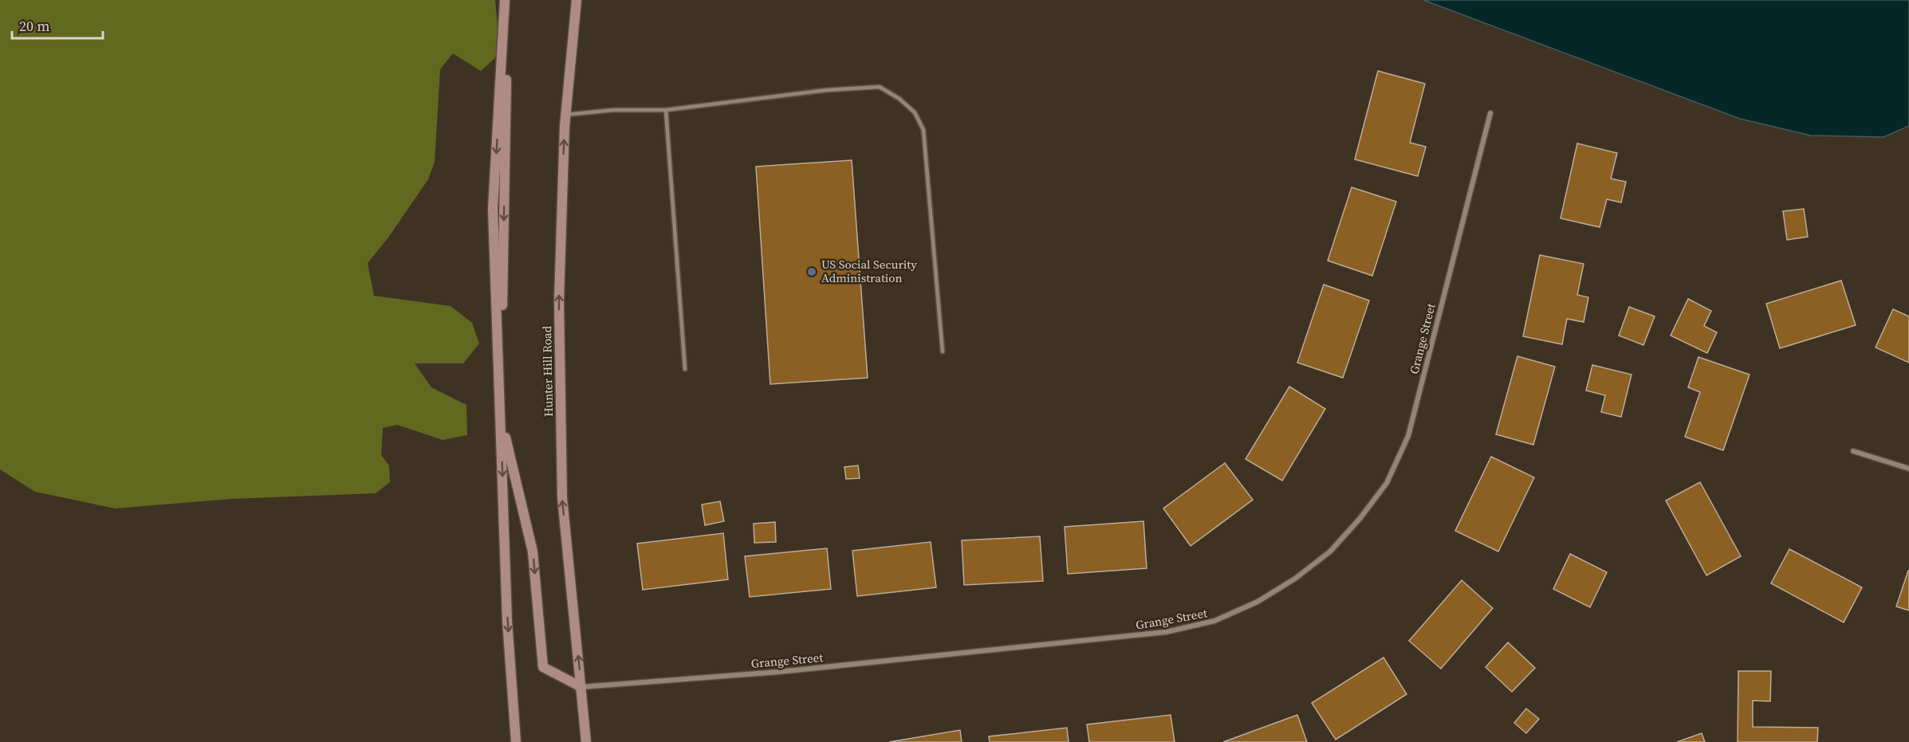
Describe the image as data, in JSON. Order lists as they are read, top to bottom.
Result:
{
  "streets": {
    "street": ["Grange Street", "Hunter Hill Road"]
  },
  "crossings": [
    ["Grange Street", "Hunter Hill Road"]
  ],
  "places": ["US Social Security Administration"],
  "scale_bar": "20 m"
}
